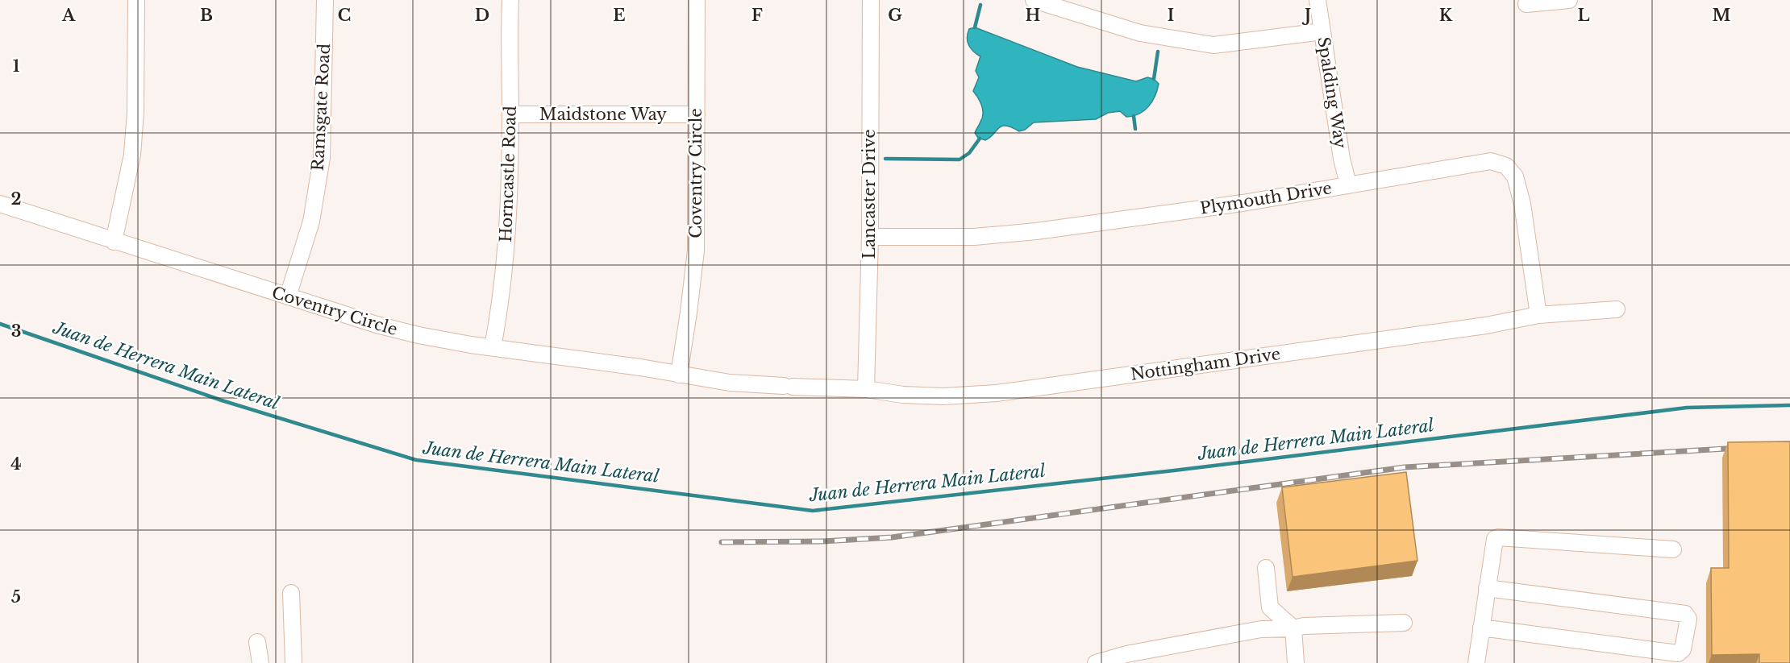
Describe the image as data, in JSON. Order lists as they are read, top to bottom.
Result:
{
  "streets": {
    "street": [
      "Spalding Way",
      "Ramsgate Road",
      "Maidstone Way",
      "Coventry Circle",
      "Horncastle Road",
      "Lancaster Drive",
      "Plymouth Drive",
      "Nottingham Drive"
    ]
  },
  "crossings": [
    ["Spalding Way", "Plymouth Drive"],
    ["Ramsgate Road", "Coventry Circle"],
    ["Maidstone Way", "Coventry Circle"],
    ["Maidstone Way", "Horncastle Road"],
    ["Coventry Circle", "Horncastle Road"],
    ["Coventry Circle", "Nottingham Drive"],
    ["Lancaster Drive", "Plymouth Drive"],
    ["Lancaster Drive", "Nottingham Drive"],
    ["Plymouth Drive", "Nottingham Drive"]
  ],
  "water": ["Juan de Herrera Main Lateral"],
  "grid": {
    "columns": [
      "A",
      "B",
      "C",
      "D",
      "E",
      "F",
      "G",
      "H",
      "I",
      "J",
      "K",
      "L",
      "M"
    ],
    "rows": [
      "1",
      "2",
      "3",
      "4",
      "5"
    ]
  }
}
